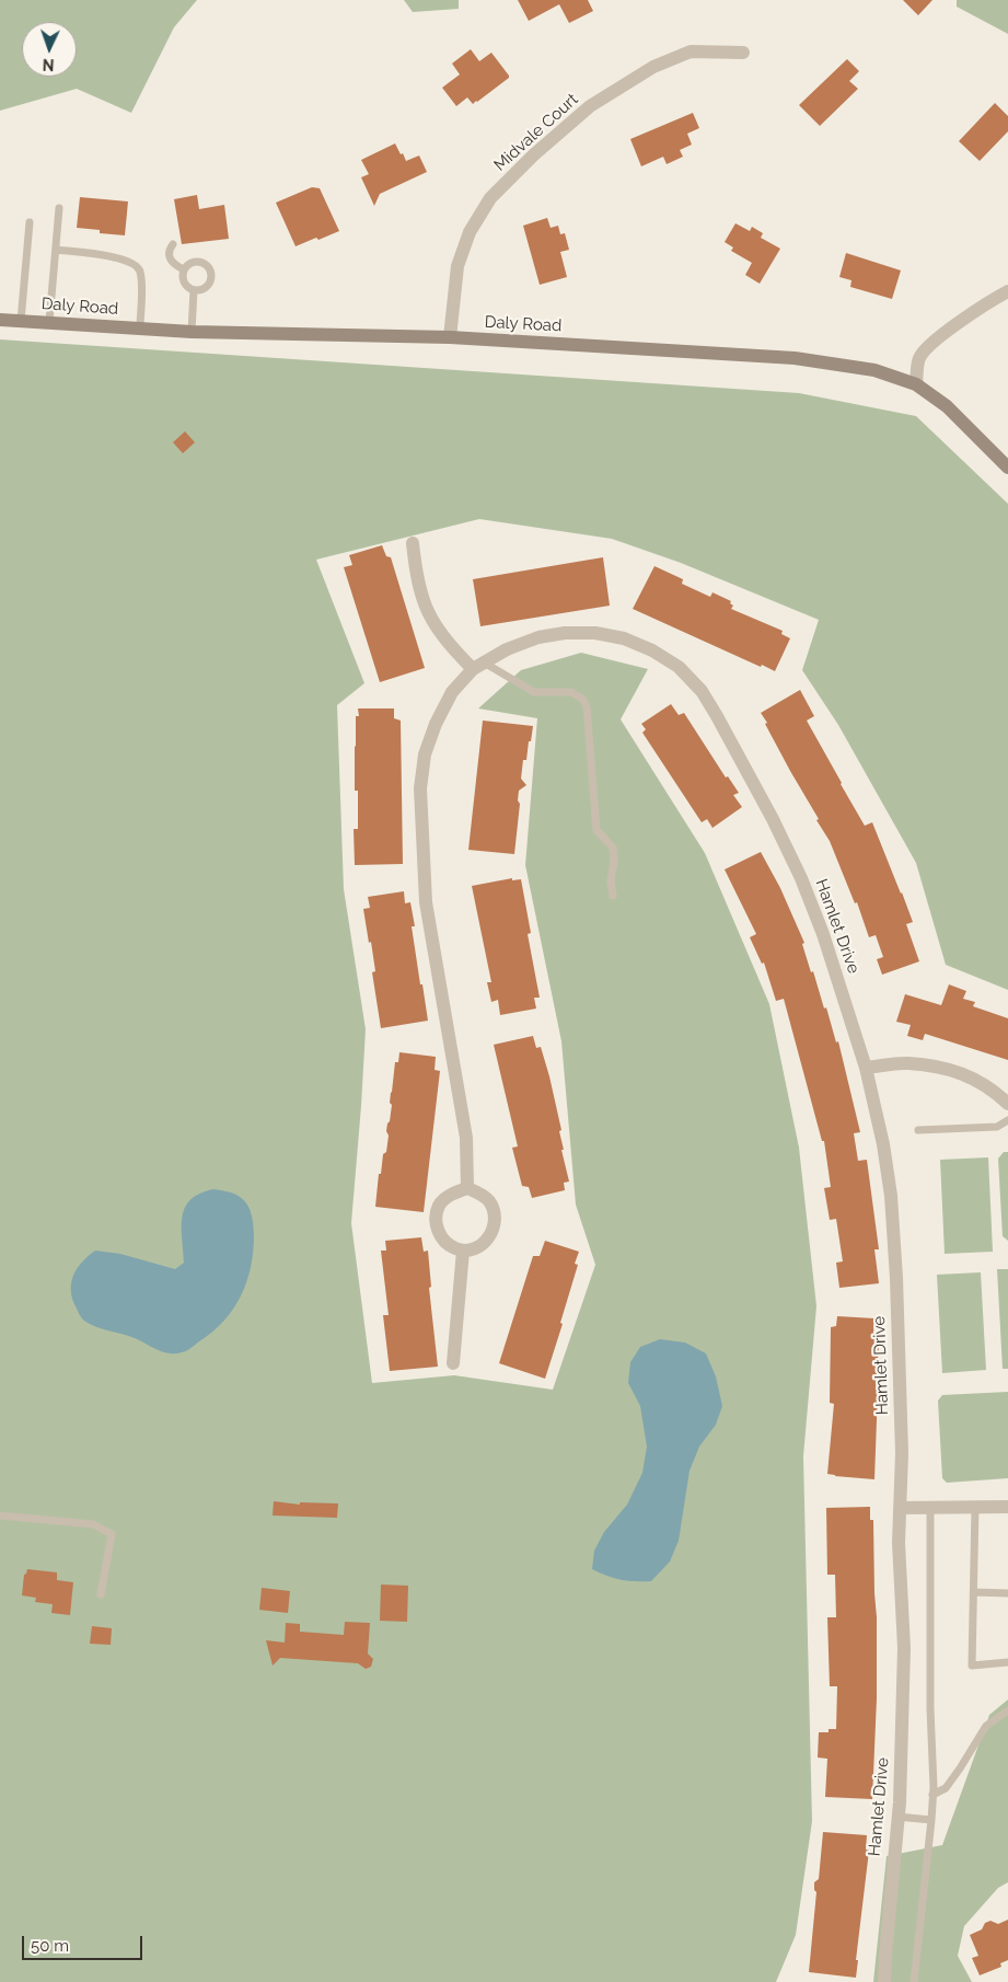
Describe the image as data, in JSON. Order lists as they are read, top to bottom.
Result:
{
  "streets": {
    "main road": ["Daly Road"],
    "street": ["Midvale Court", "Hamlet Drive"]
  },
  "crossings": [
    ["Midvale Court", "Daly Road"]
  ],
  "scale_bar": "50 m",
  "north": "bottom"
}
